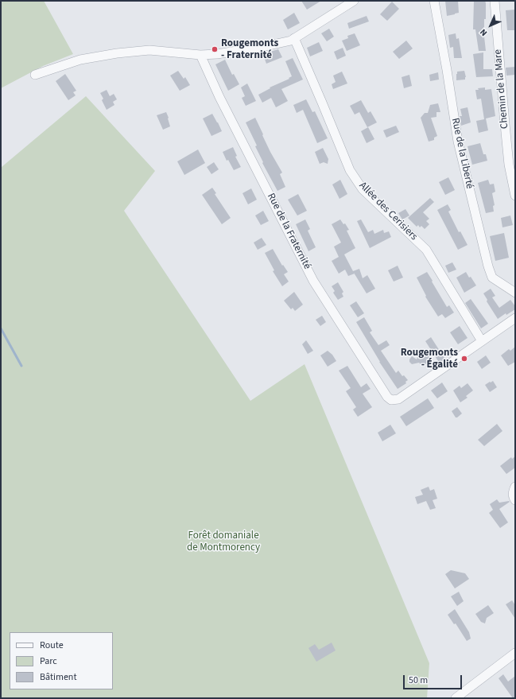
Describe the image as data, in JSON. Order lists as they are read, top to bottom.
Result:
{
  "streets": {
    "street": [
      "Chemin de la Mare",
      "Rue de la Liberté",
      "Allée des Cerisiers",
      "Rue de la Fraternité"
    ]
  },
  "crossings": [
    ["Allée des Cerisiers", "Rue de la Fraternité"]
  ],
  "parks": ["Forêt domaniale de Montmorency"],
  "places": ["Rougemonts - Fraternité", "Rougemonts - Égalité"],
  "legend": ["Route", "Parc", "Bâtiment"],
  "scale_bar": "50 m",
  "north": "bottom left"
}
